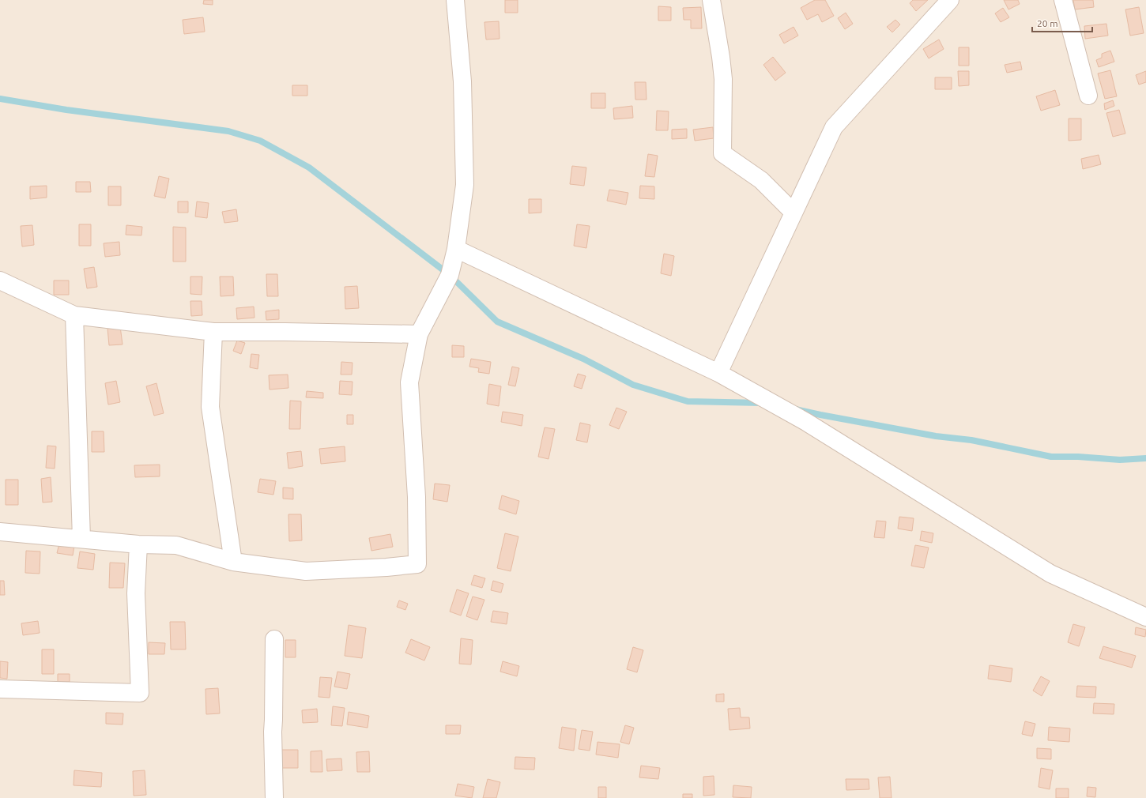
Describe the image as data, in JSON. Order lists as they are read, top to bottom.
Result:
{
  "scale_bar": "20 m"
}
